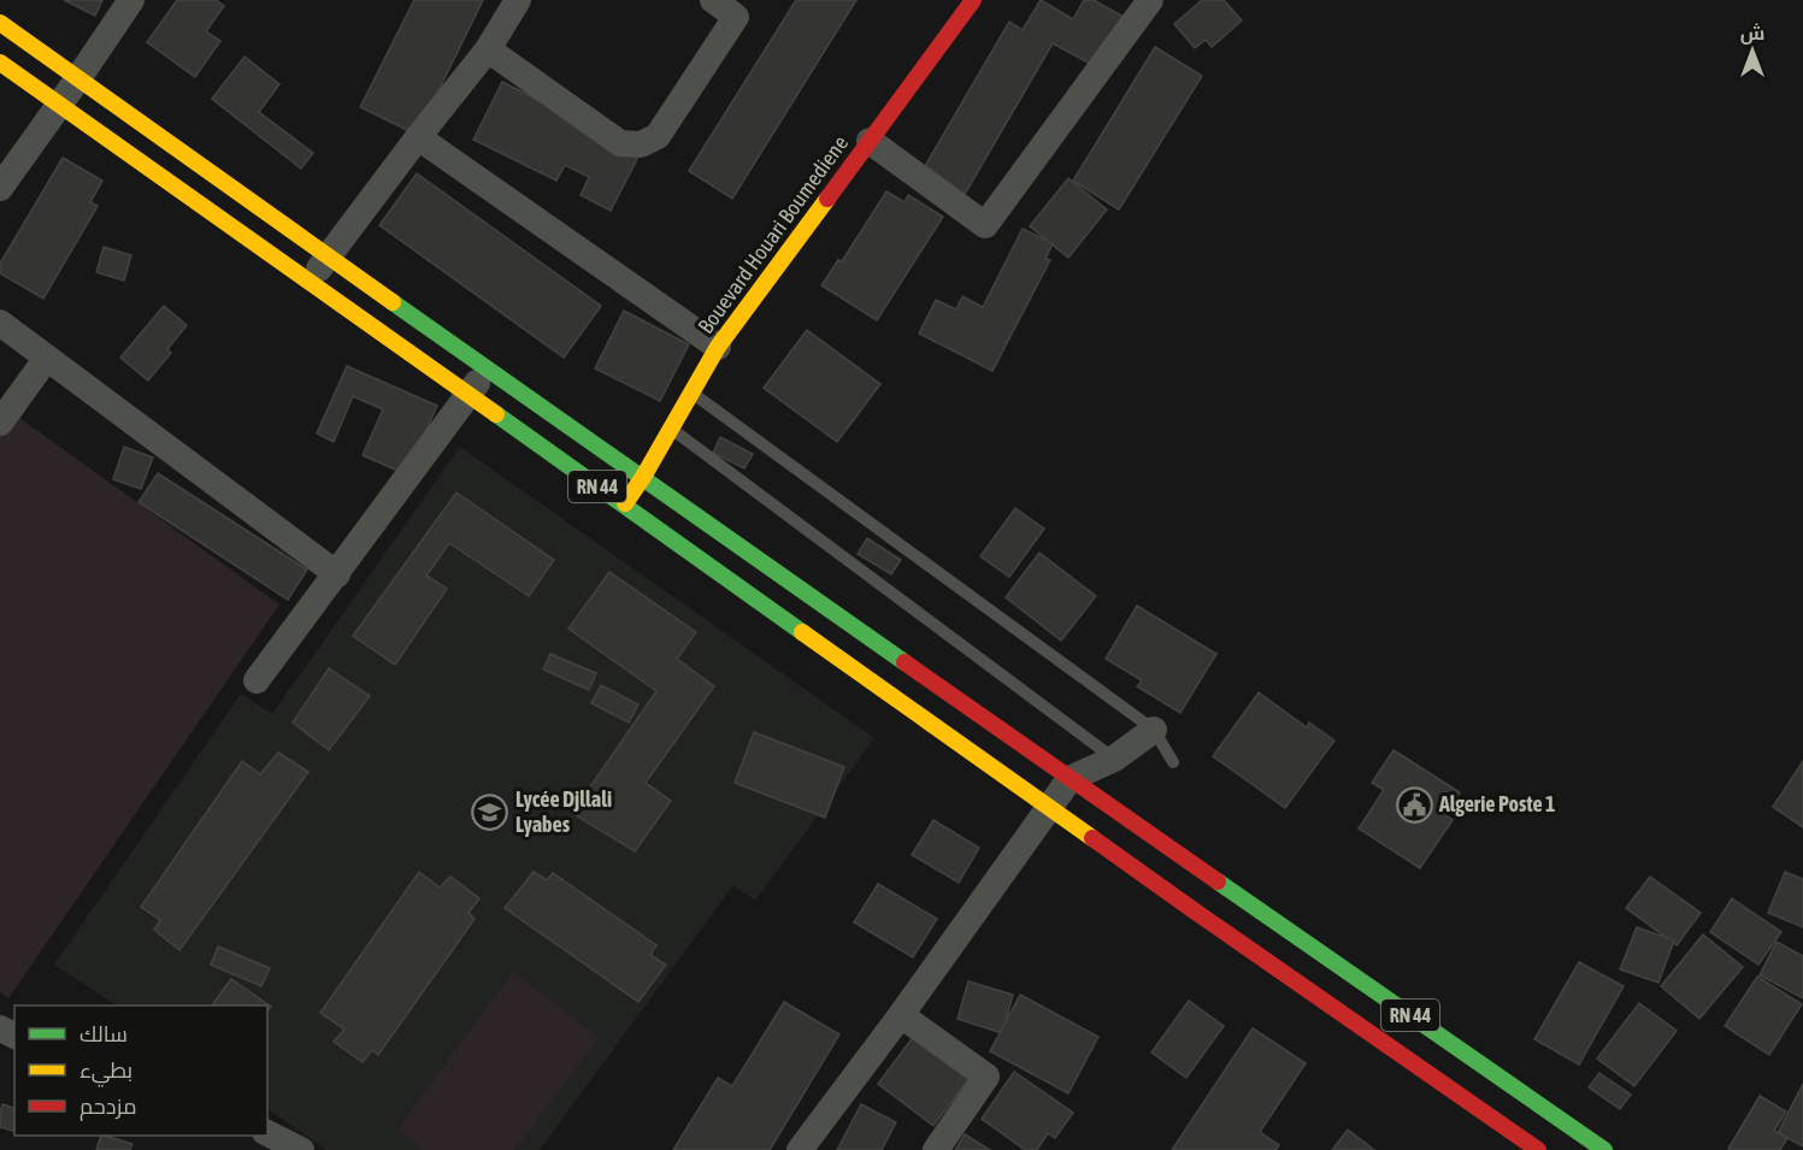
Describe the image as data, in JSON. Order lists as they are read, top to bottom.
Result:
{
  "streets": {
    "main road": ["Bouevard Houari Boumediene", "RN 44"]
  },
  "crossings": [
    ["Bouevard Houari Boumediene", "RN 44"]
  ],
  "places": {
    "public building": ["Algerie Poste 1"],
    "school or university": ["Lycée Djllali Lyabes"]
  },
  "legend": ["سالك", "بطيء", "مزدحم"],
  "north": "top"
}
